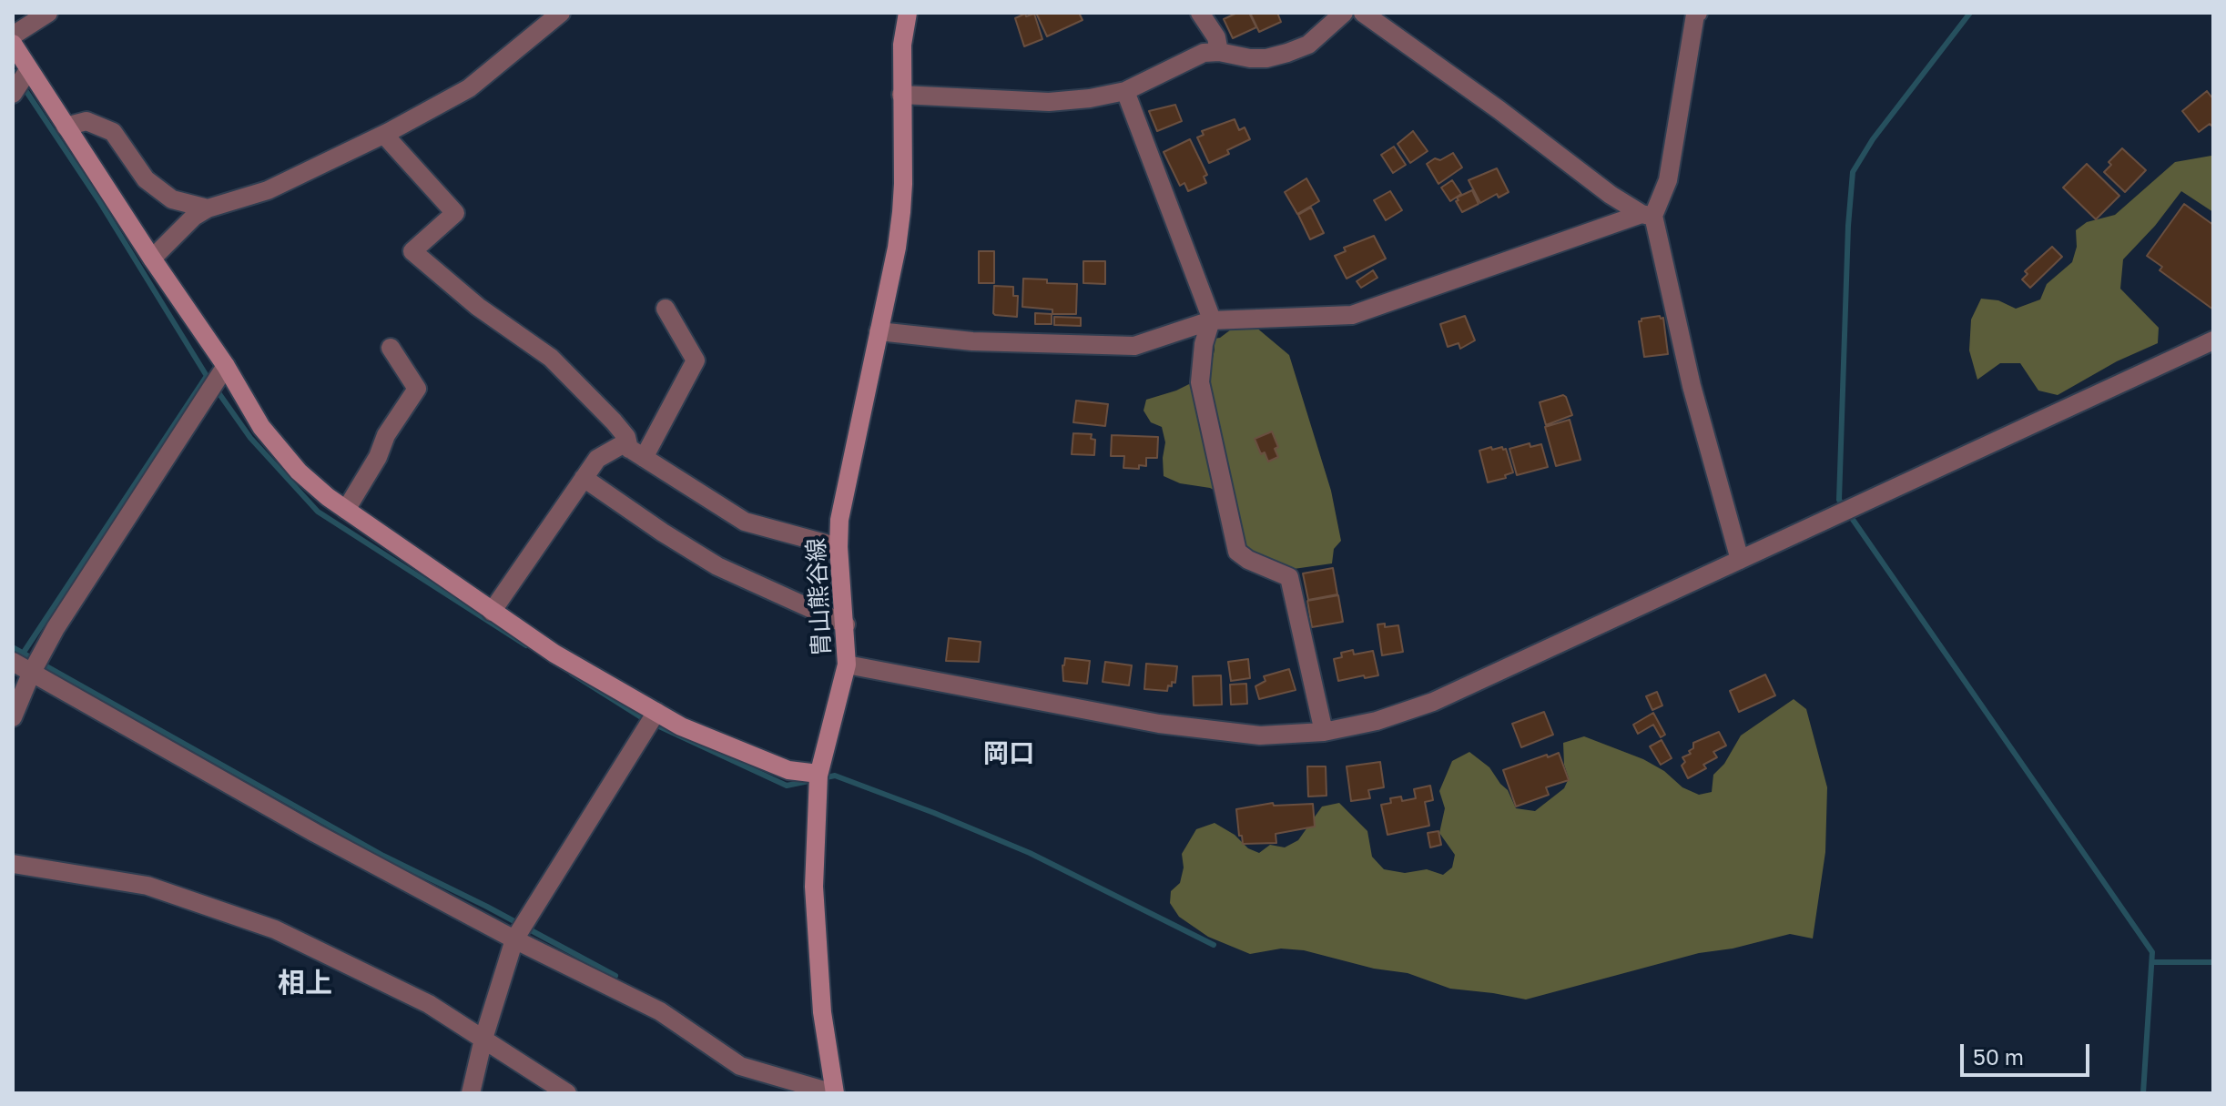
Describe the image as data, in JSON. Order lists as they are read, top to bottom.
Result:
{
  "streets": {
    "street": ["胄山熊谷線"]
  },
  "districts": ["岡口", "相上"],
  "scale_bar": "50 m"
}
